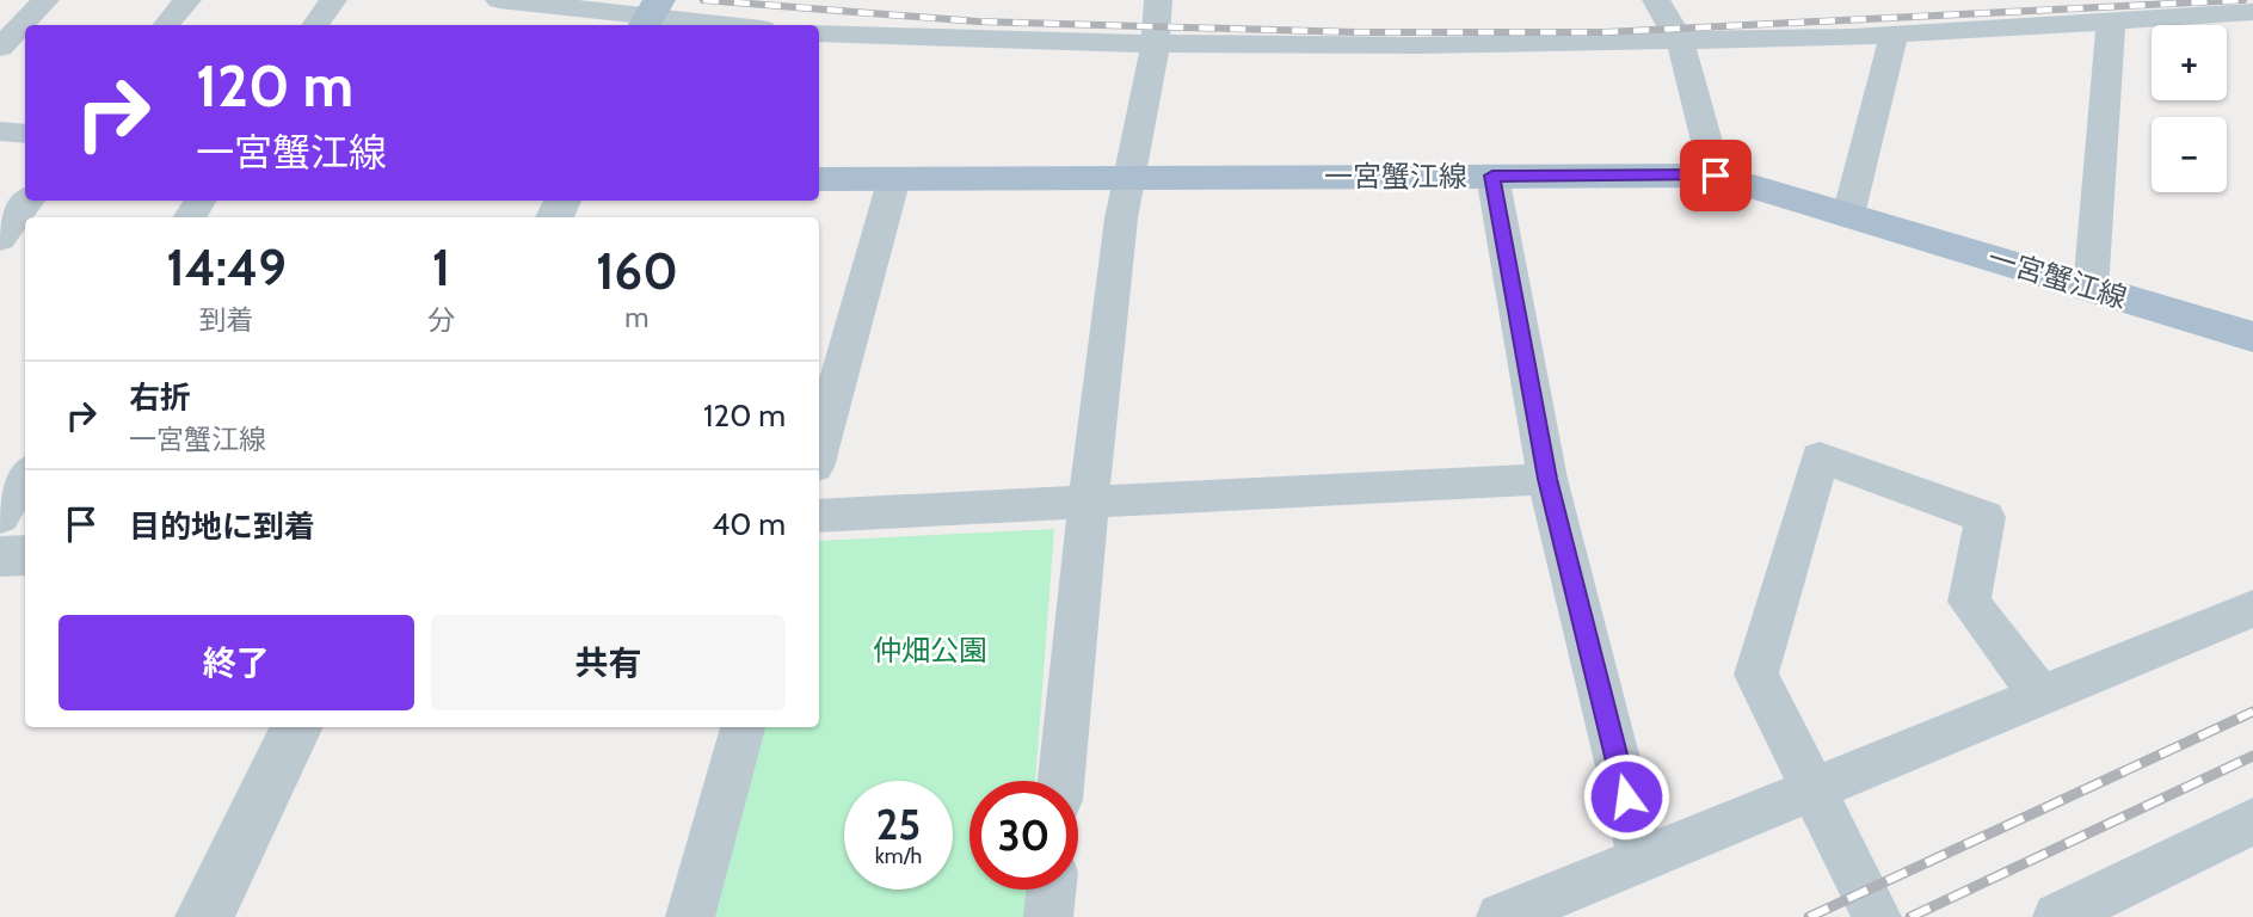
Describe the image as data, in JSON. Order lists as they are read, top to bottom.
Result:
{
  "streets": {
    "main road": ["一宮蟹江線"]
  },
  "parks": ["仲畑公園"],
  "page": {
    "map_buttons": ["+", "−"],
    "turn": ["120 m", "一宮蟹江線"],
    "eta": [
      "14:49",
      "到着",
      "1",
      "分",
      "160",
      "m"
    ],
    "list": [
      {
        "name": "右折",
        "note": "一宮蟹江線",
        "value": "120 m"
      },
      {
        "name": "目的地に到着",
        "value": "40 m"
      }
    ],
    "buttons": ["終了", "共有"],
    "speed": "25 km/h",
    "limit": "30"
  }
}
